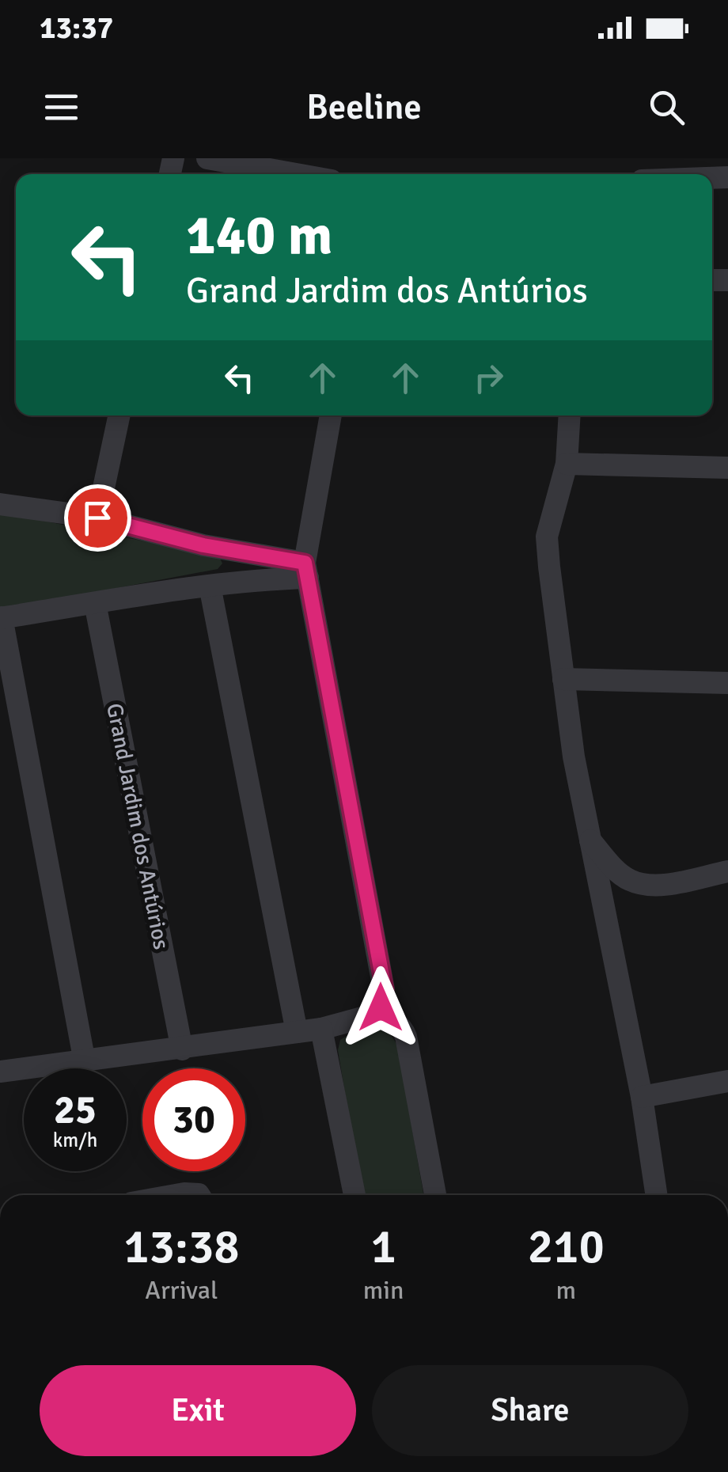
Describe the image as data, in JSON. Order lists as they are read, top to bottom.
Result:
{
  "streets": {
    "street": ["Grand Jardim dos Antúrios"]
  },
  "page": {
    "status": "13:37",
    "header": "Beeline",
    "turn": ["140 m", "Grand Jardim dos Antúrios"],
    "speed": "25 km/h",
    "limit": "30",
    "eta": [
      "13:38",
      "Arrival",
      "1",
      "min",
      "210",
      "m"
    ],
    "buttons": ["Exit", "Share"]
  }
}
